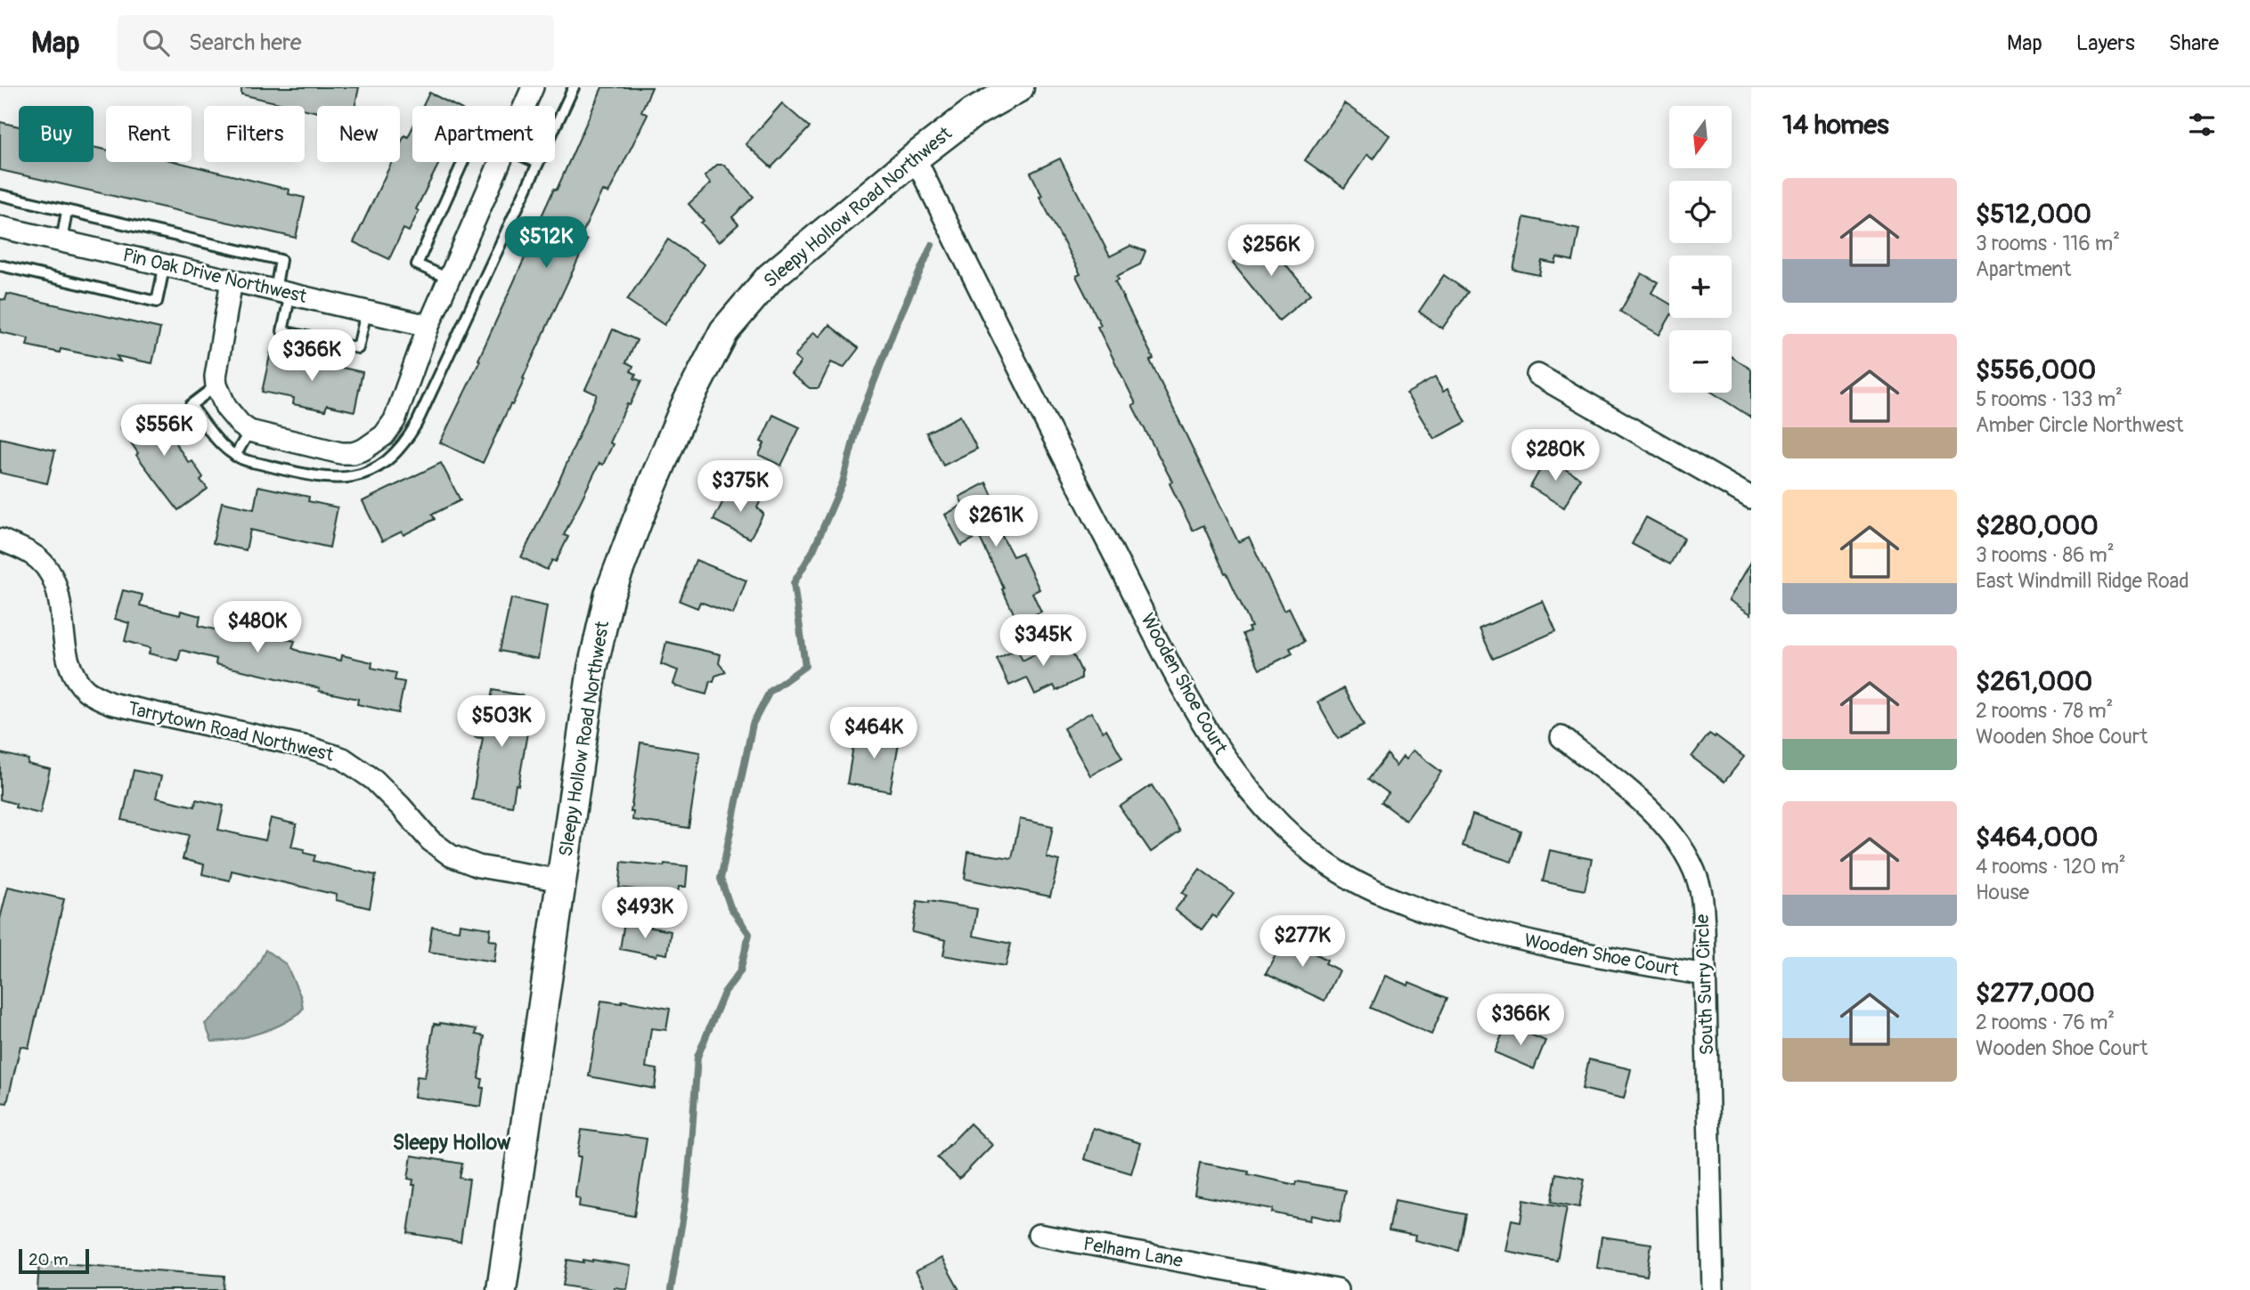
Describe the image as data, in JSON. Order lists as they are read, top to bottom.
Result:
{
  "streets": {
    "street": [
      "Sleepy Hollow Road Northwest",
      "Pin Oak Drive Northwest",
      "Wooden Shoe Court",
      "Tarrytown Road Northwest",
      "South Surry Circle",
      "Pelham Lane"
    ]
  },
  "crossings": [
    ["Sleepy Hollow Road Northwest", "Wooden Shoe Court"],
    ["Sleepy Hollow Road Northwest", "Tarrytown Road Northwest"],
    ["Wooden Shoe Court", "South Surry Circle"]
  ],
  "districts": ["Sleepy Hollow"],
  "scale_bar": "20 m",
  "north": "bottom",
  "page": {
    "header": "Map",
    "search": "Search here",
    "nav": ["Map", "Layers", "Share"],
    "heading": "14 homes",
    "map_buttons": ["+", "−"],
    "chip": [
      "Buy",
      "Rent",
      "Filters",
      "New",
      "Apartment"
    ],
    "list": [
      {
        "name": "$512,000",
        "note": "3 rooms · 116 m² · Apartment"
      },
      {
        "name": "$556,000",
        "note": "5 rooms · 133 m² · Amber Circle Northwest"
      },
      {
        "name": "$280,000",
        "note": "3 rooms · 86 m² · East Windmill Ridge Road"
      },
      {
        "name": "$261,000",
        "note": "2 rooms · 78 m² · Wooden Shoe Court"
      },
      {
        "name": "$464,000",
        "note": "4 rooms · 120 m² · House"
      },
      {
        "name": "$277,000",
        "note": "2 rooms · 76 m² · Wooden Shoe Court"
      }
    ],
    "price": [
      "$512K",
      "$256K",
      "$366K",
      "$556K",
      "$280K",
      "$375K",
      "$261K",
      "$480K",
      "$345K",
      "$503K",
      "$464K",
      "$493K",
      "$277K",
      "$366K"
    ],
    "scale": "20 m"
  }
}
